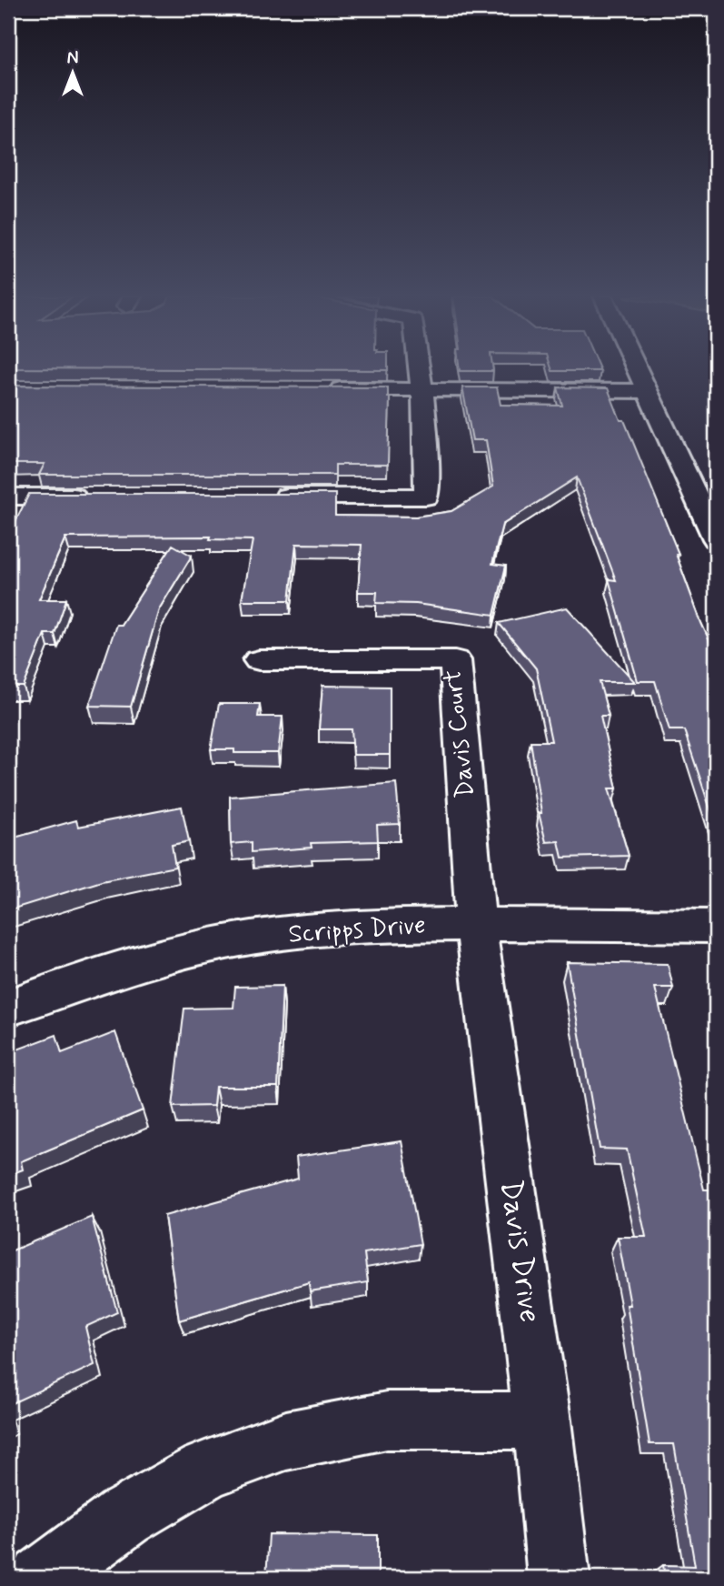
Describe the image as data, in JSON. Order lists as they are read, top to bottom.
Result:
{
  "streets": {
    "street": ["Davis Court", "Scripps Drive", "Davis Drive"]
  },
  "crossings": [
    ["Davis Court", "Scripps Drive"],
    ["Davis Court", "Davis Drive"],
    ["Scripps Drive", "Davis Drive"]
  ],
  "north": "top"
}
